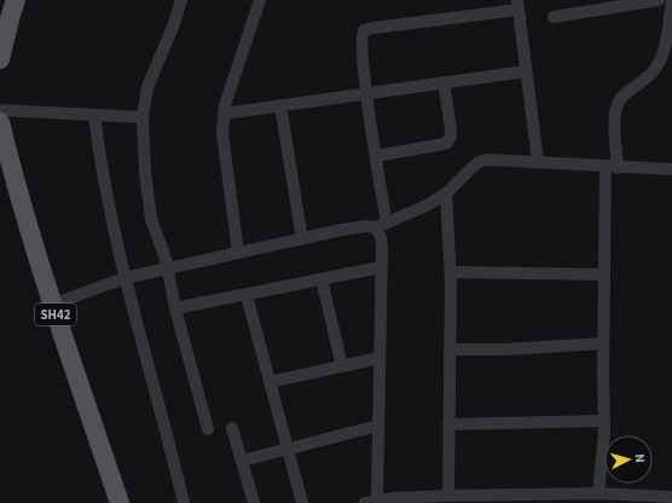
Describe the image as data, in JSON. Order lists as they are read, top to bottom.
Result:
{
  "streets": {
    "main road": ["SH42"]
  },
  "north": "right"
}
